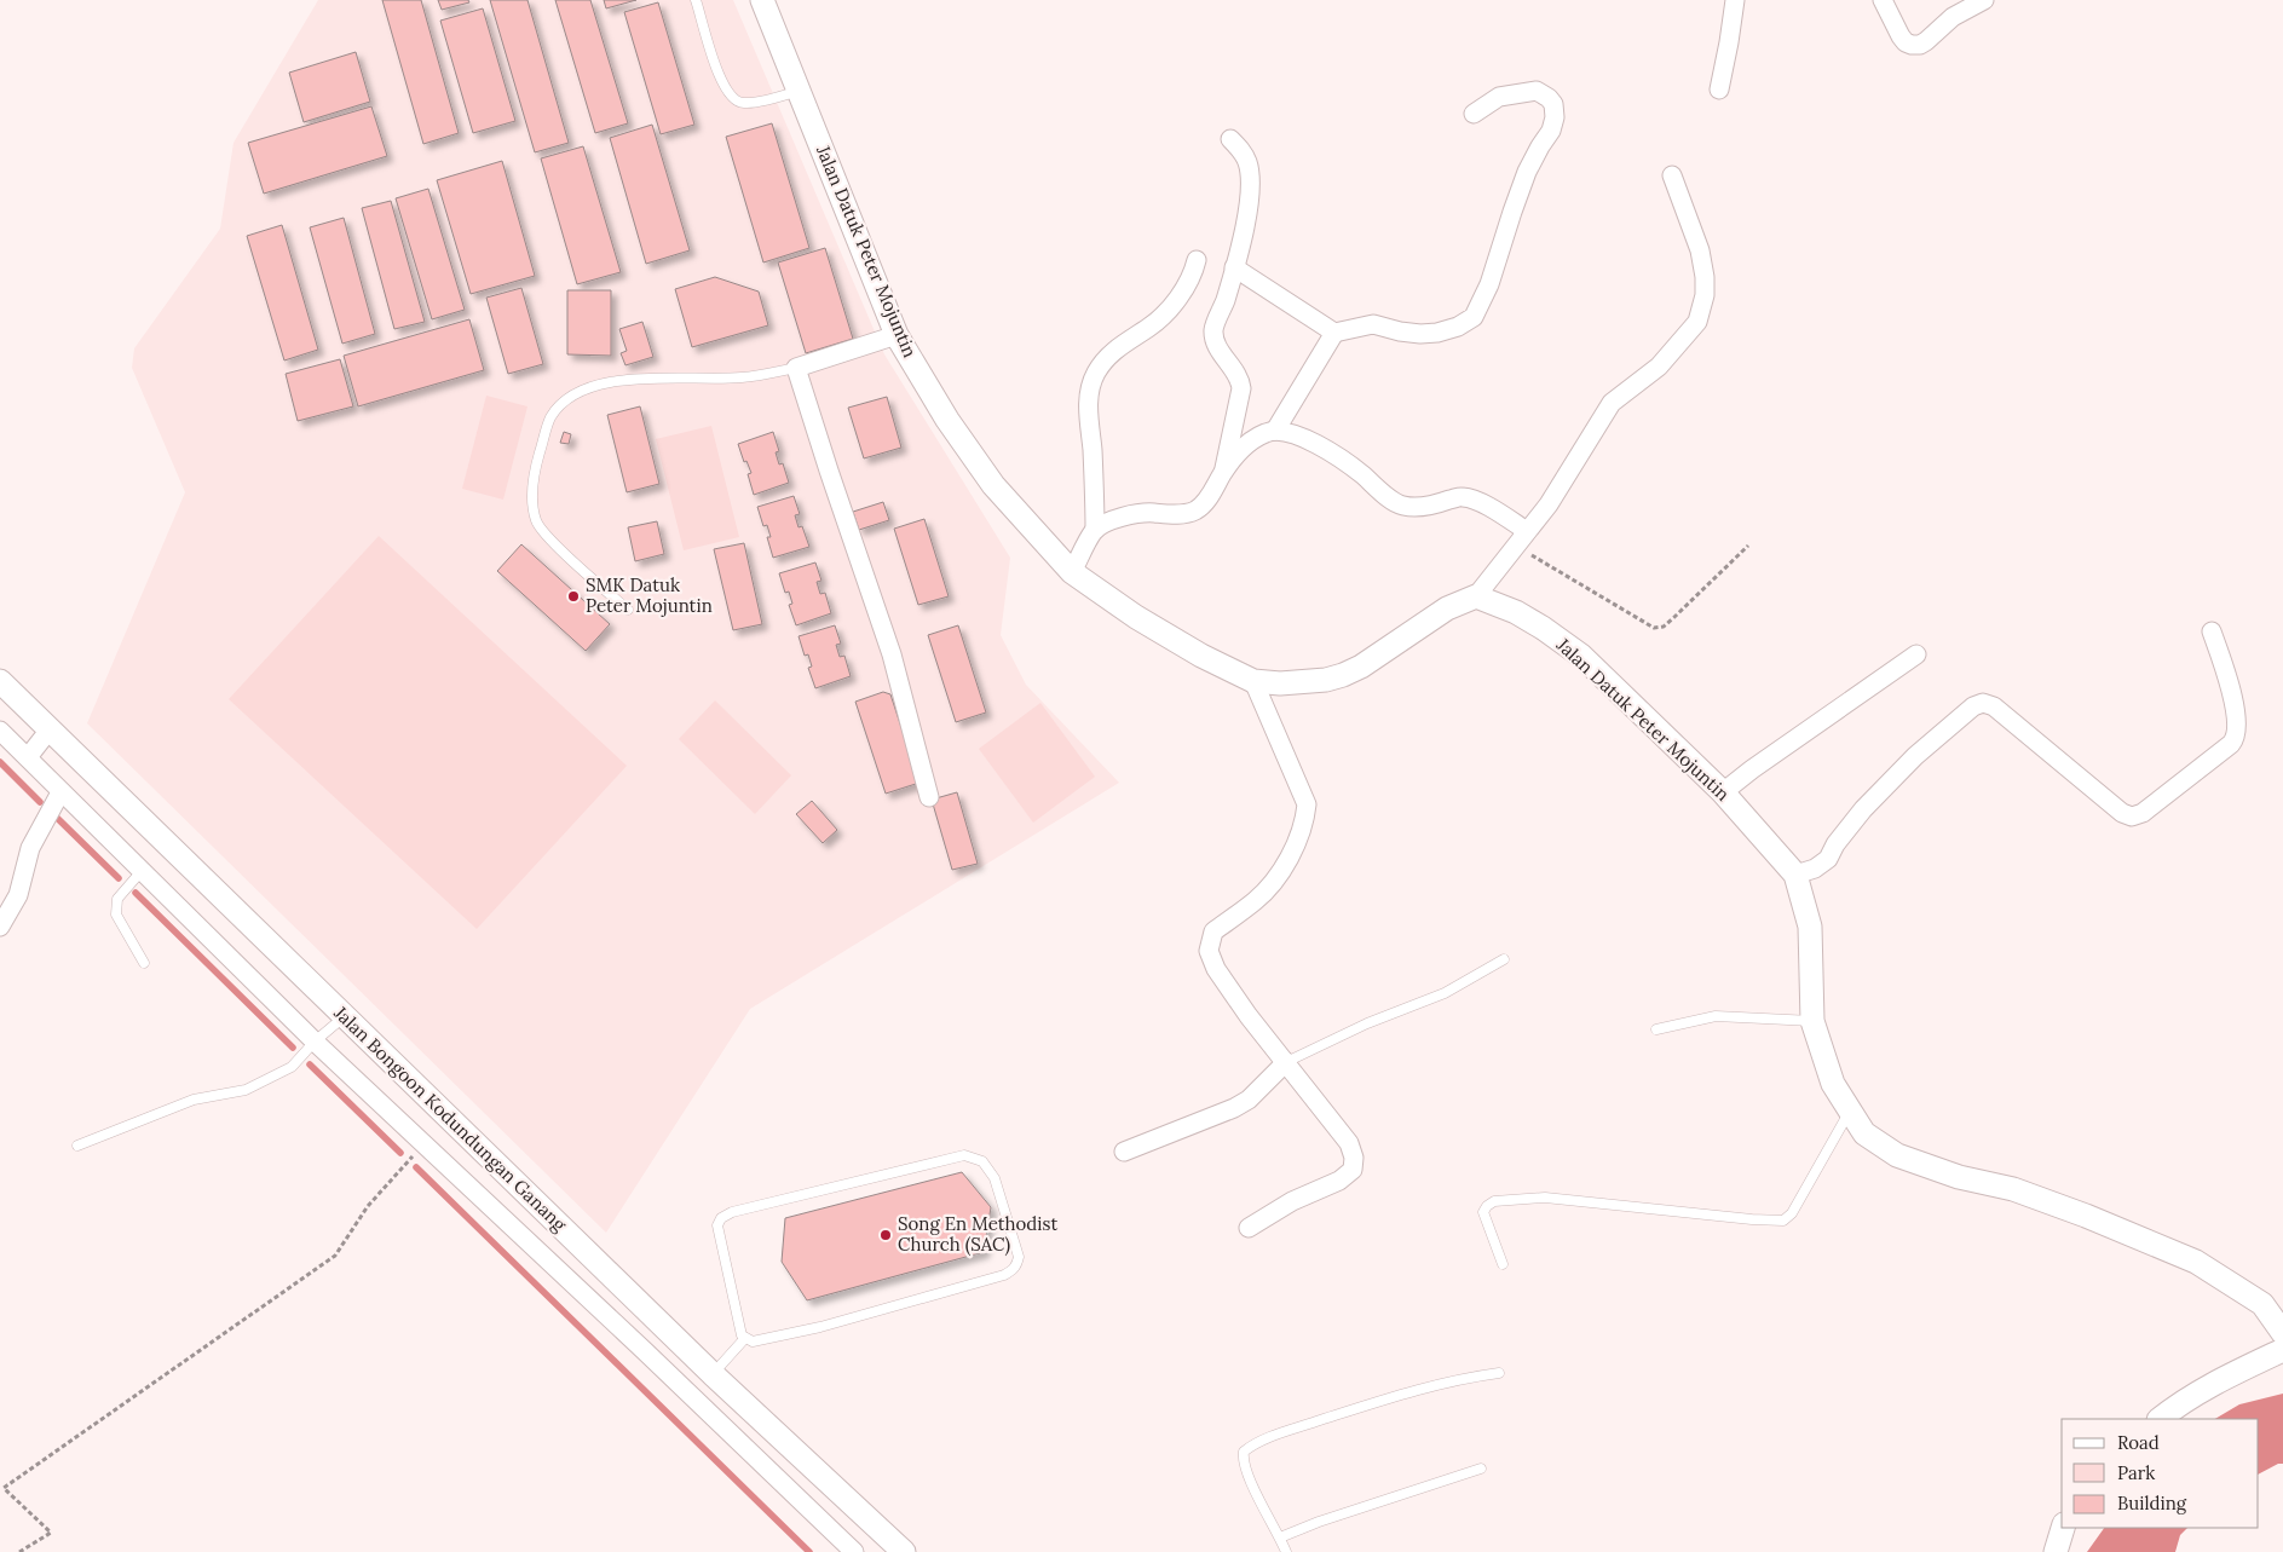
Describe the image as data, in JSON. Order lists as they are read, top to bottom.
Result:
{
  "streets": {
    "street": ["Jalan Datuk Peter Mojuntin", "Jalan Bongoon Kodundungan Ganang"]
  },
  "places": ["SMK Datuk Peter Mojuntin", "Song En Methodist Church (SAC)"],
  "legend": ["Road", "Park", "Building"]
}
